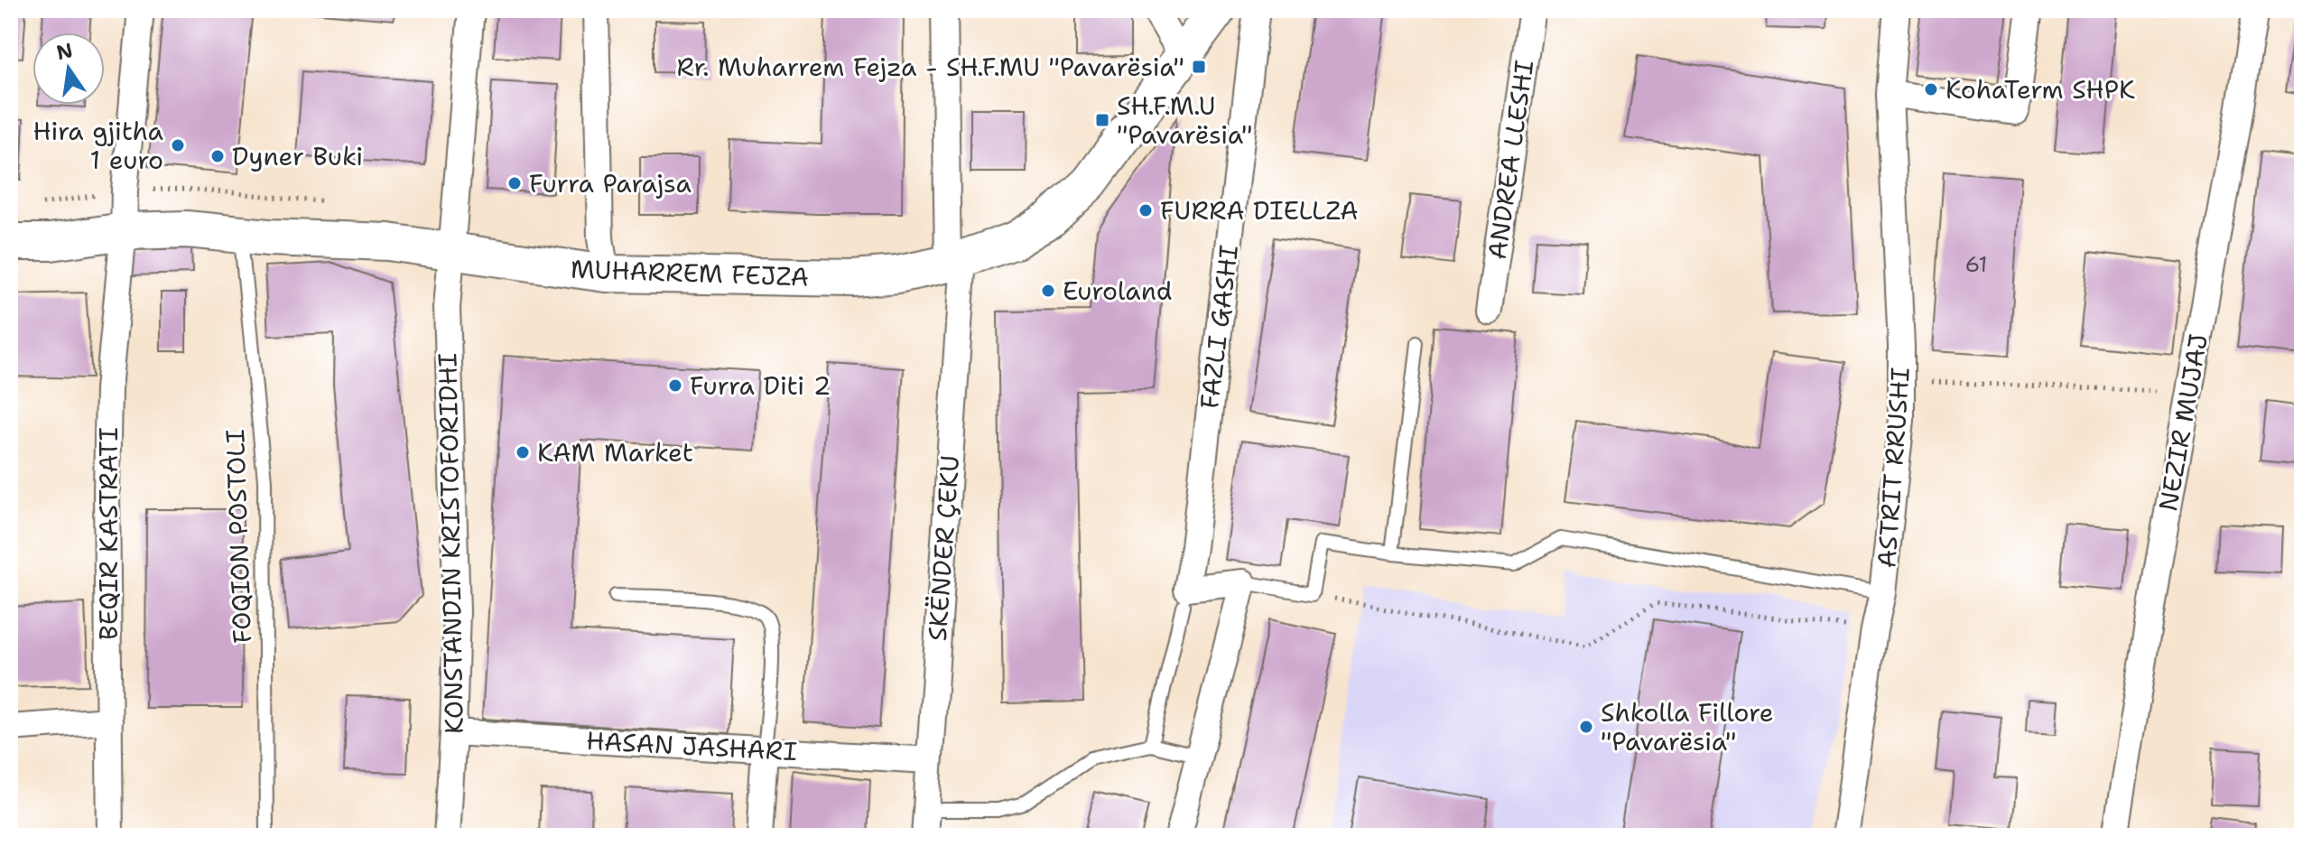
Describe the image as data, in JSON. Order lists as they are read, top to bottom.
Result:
{
  "streets": {
    "street": [
      "ANDREA LLESHI",
      "MUHARREM FEJZA",
      "FAZLI GASHI",
      "NEZIR MUJAJ",
      "ASTRIT RRUSHI",
      "BEQIR KASTRATI",
      "KONSTANDIN KRISTOFORIDHI",
      "SKËNDER ÇEKU",
      "HASAN JASHARI"
    ],
    "lane": ["FOQION POSTOLI"]
  },
  "crossings": [
    ["MUHARREM FEJZA", "BEQIR KASTRATI"],
    ["MUHARREM FEJZA", "FOQION POSTOLI"],
    ["MUHARREM FEJZA", "KONSTANDIN KRISTOFORIDHI"],
    ["MUHARREM FEJZA", "SKËNDER ÇEKU"],
    ["KONSTANDIN KRISTOFORIDHI", "HASAN JASHARI"],
    ["SKËNDER ÇEKU", "HASAN JASHARI"]
  ],
  "places": {
    "transit": ["Rr. Muharrem Fejza - SH.F.MU \"Pavarësia\"", "SH.F.M.U \"Pavarësia\""],
    "other": [
      "KohaTerm SHPK",
      "Hira gjitha 1 euro",
      "Dyner Buki",
      "Furra Parajsa",
      "FURRA DIELLZA",
      "Euroland",
      "Furra Diti 2",
      "KAM Market",
      "Shkolla Fillore \"Pavarësia\""
    ]
  },
  "house_numbers": ["61"],
  "north": "top"
}
